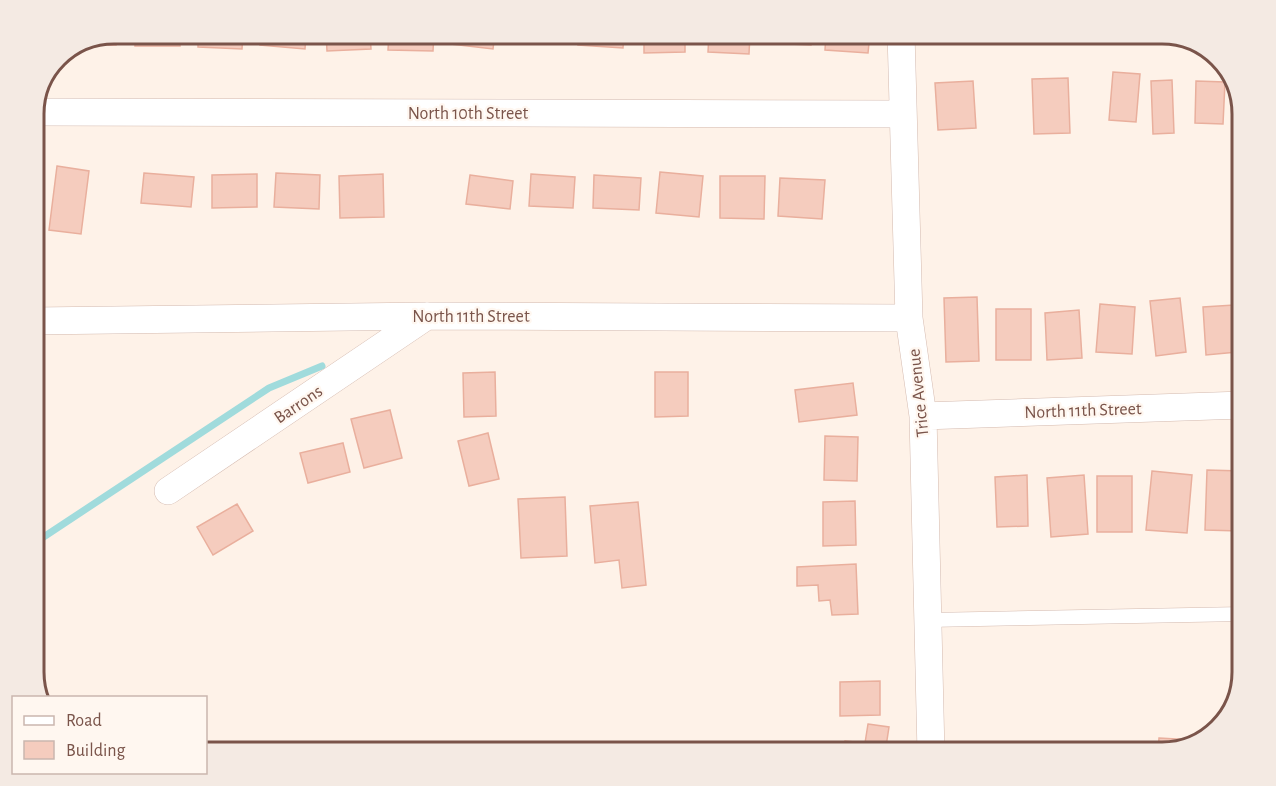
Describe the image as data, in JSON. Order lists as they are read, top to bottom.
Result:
{
  "streets": {
    "street": [
      "North 10th Street",
      "North 11th Street",
      "Trice Avenue",
      "Barrons"
    ]
  },
  "crossings": [
    ["North 10th Street", "Trice Avenue"],
    ["North 11th Street", "Trice Avenue"],
    ["North 11th Street", "Barrons"]
  ],
  "legend": ["Road", "Building"]
}
